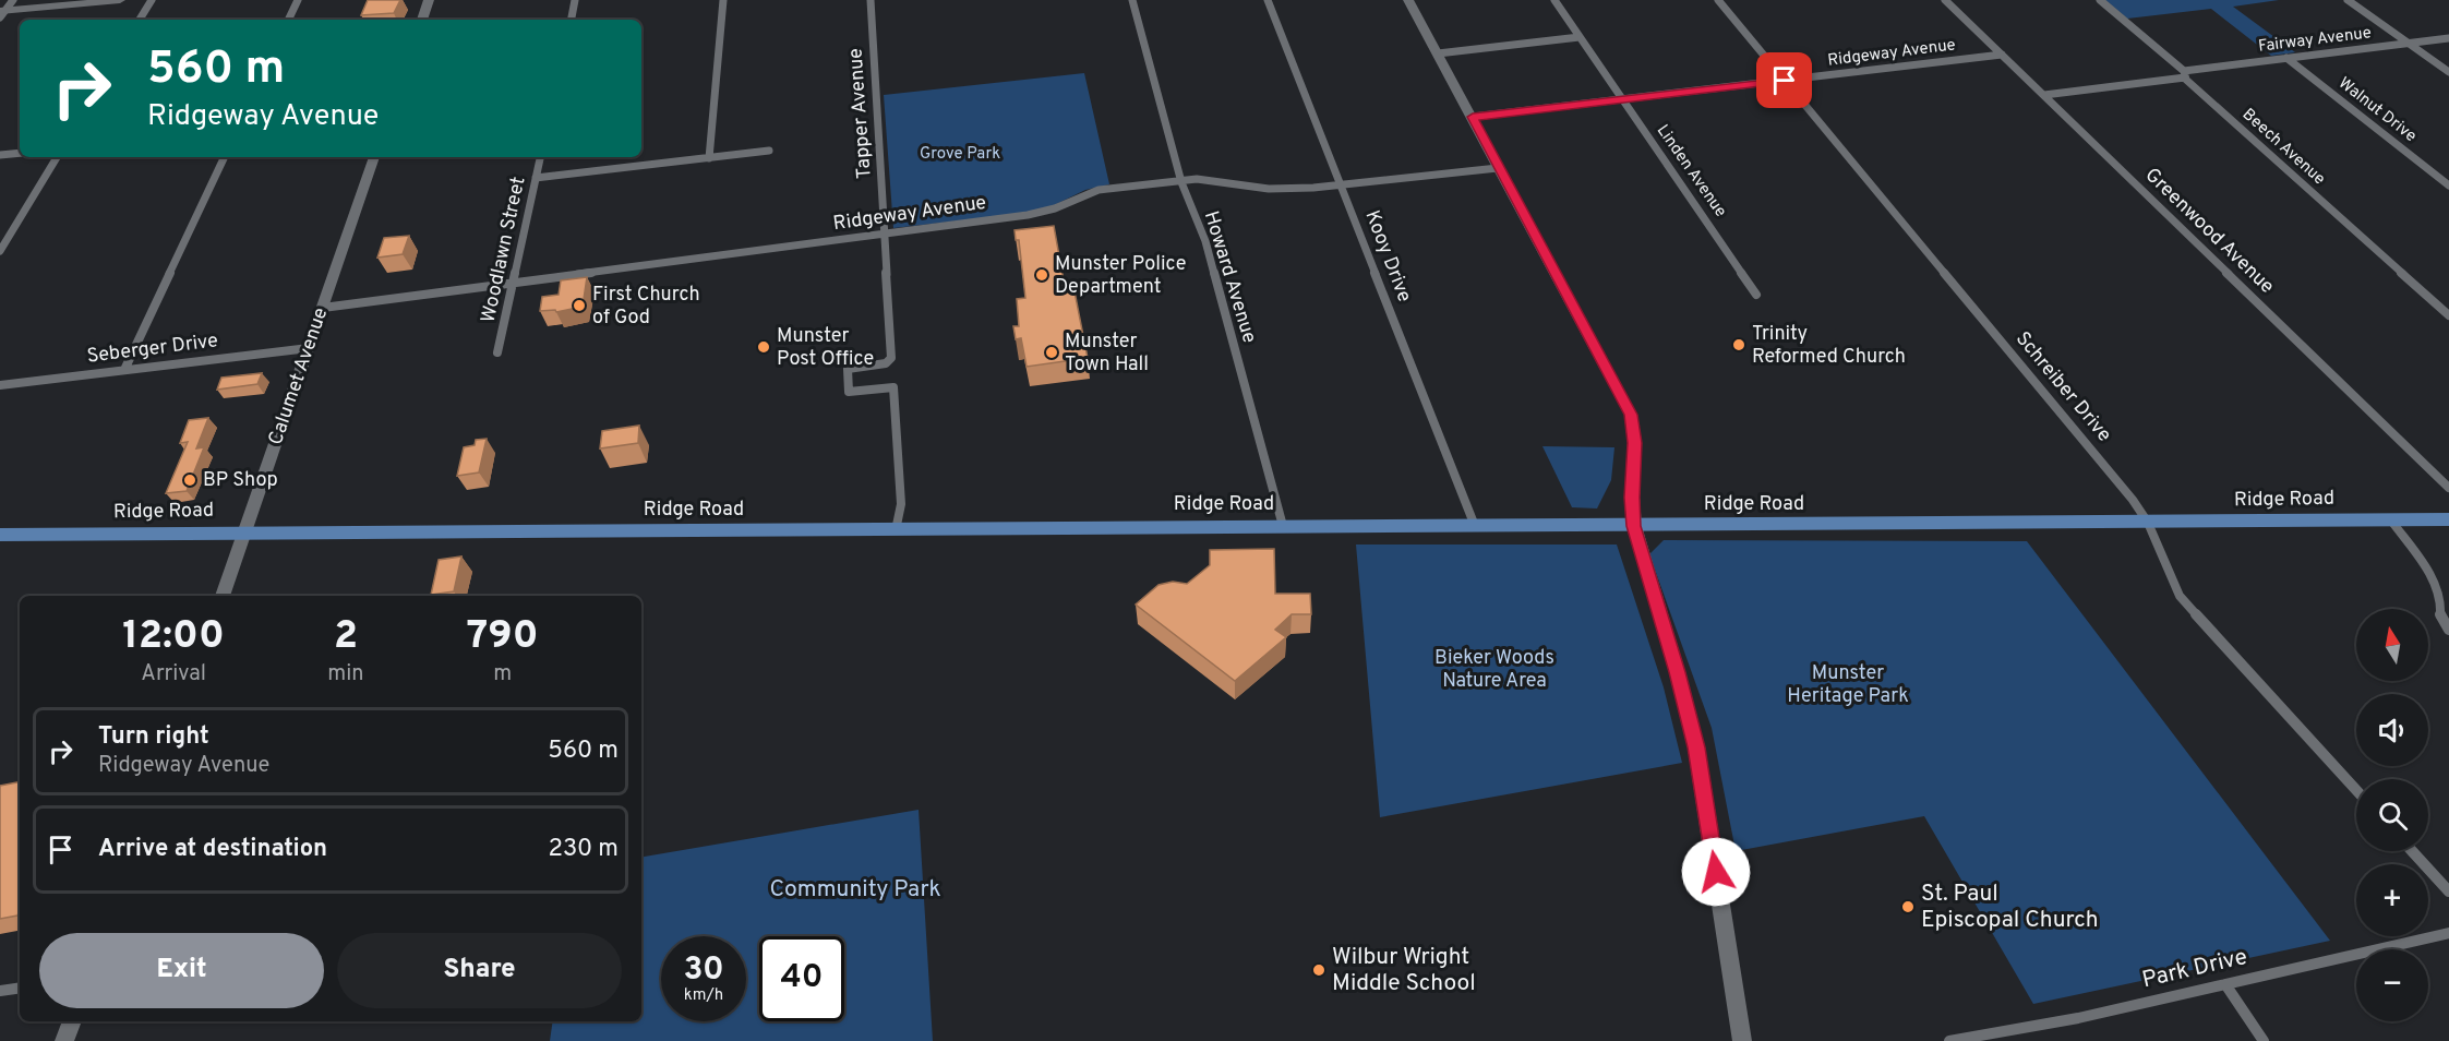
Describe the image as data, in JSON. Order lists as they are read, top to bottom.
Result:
{
  "streets": {
    "main road": ["Ridge Road"],
    "street": [
      "Fairway Avenue",
      "Ridgeway Avenue",
      "Walnut Drive",
      "Tapper Avenue",
      "Beech Avenue",
      "Linden Avenue",
      "Greenwood Avenue",
      "Woodlawn Street",
      "Kooy Drive",
      "Howard Avenue",
      "Seberger Drive",
      "Calumet Avenue",
      "Schreiber Drive",
      "Park Drive"
    ]
  },
  "crossings": [
    ["Fairway Avenue", "Walnut Drive"],
    ["Fairway Avenue", "Beech Avenue"],
    ["Fairway Avenue", "Greenwood Avenue"],
    ["Ridgeway Avenue", "Tapper Avenue"],
    ["Ridgeway Avenue", "Linden Avenue"],
    ["Ridgeway Avenue", "Greenwood Avenue"],
    ["Ridgeway Avenue", "Woodlawn Street"],
    ["Ridgeway Avenue", "Kooy Drive"],
    ["Ridgeway Avenue", "Howard Avenue"],
    ["Ridgeway Avenue", "Calumet Avenue"],
    ["Ridgeway Avenue", "Schreiber Drive"],
    ["Tapper Avenue", "Ridge Road"],
    ["Kooy Drive", "Ridge Road"],
    ["Howard Avenue", "Ridge Road"],
    ["Seberger Drive", "Calumet Avenue"],
    ["Calumet Avenue", "Ridge Road"],
    ["Schreiber Drive", "Ridge Road"]
  ],
  "parks": [
    "Grove Park",
    "Bieker Woods Nature Area",
    "Munster Heritage Park",
    "Community Park"
  ],
  "places": [
    "Munster Police Department",
    "First Church of God",
    "Trinity Reformed Church",
    "Munster Post Office",
    "Munster Town Hall",
    "BP Shop",
    "St. Paul Episcopal Church",
    "Wilbur Wright Middle School"
  ],
  "north": "top",
  "page": {
    "turn": ["560 m", "Ridgeway Avenue"],
    "eta": [
      "12:00",
      "Arrival",
      "2",
      "min",
      "790",
      "m"
    ],
    "map_buttons": ["+", "−"],
    "list": [
      {
        "name": "Turn right",
        "note": "Ridgeway Avenue",
        "value": "560 m"
      },
      {
        "name": "Arrive at destination",
        "value": "230 m"
      }
    ],
    "buttons": ["Exit", "Share"],
    "speed": "30 km/h",
    "limit": "40"
  }
}
